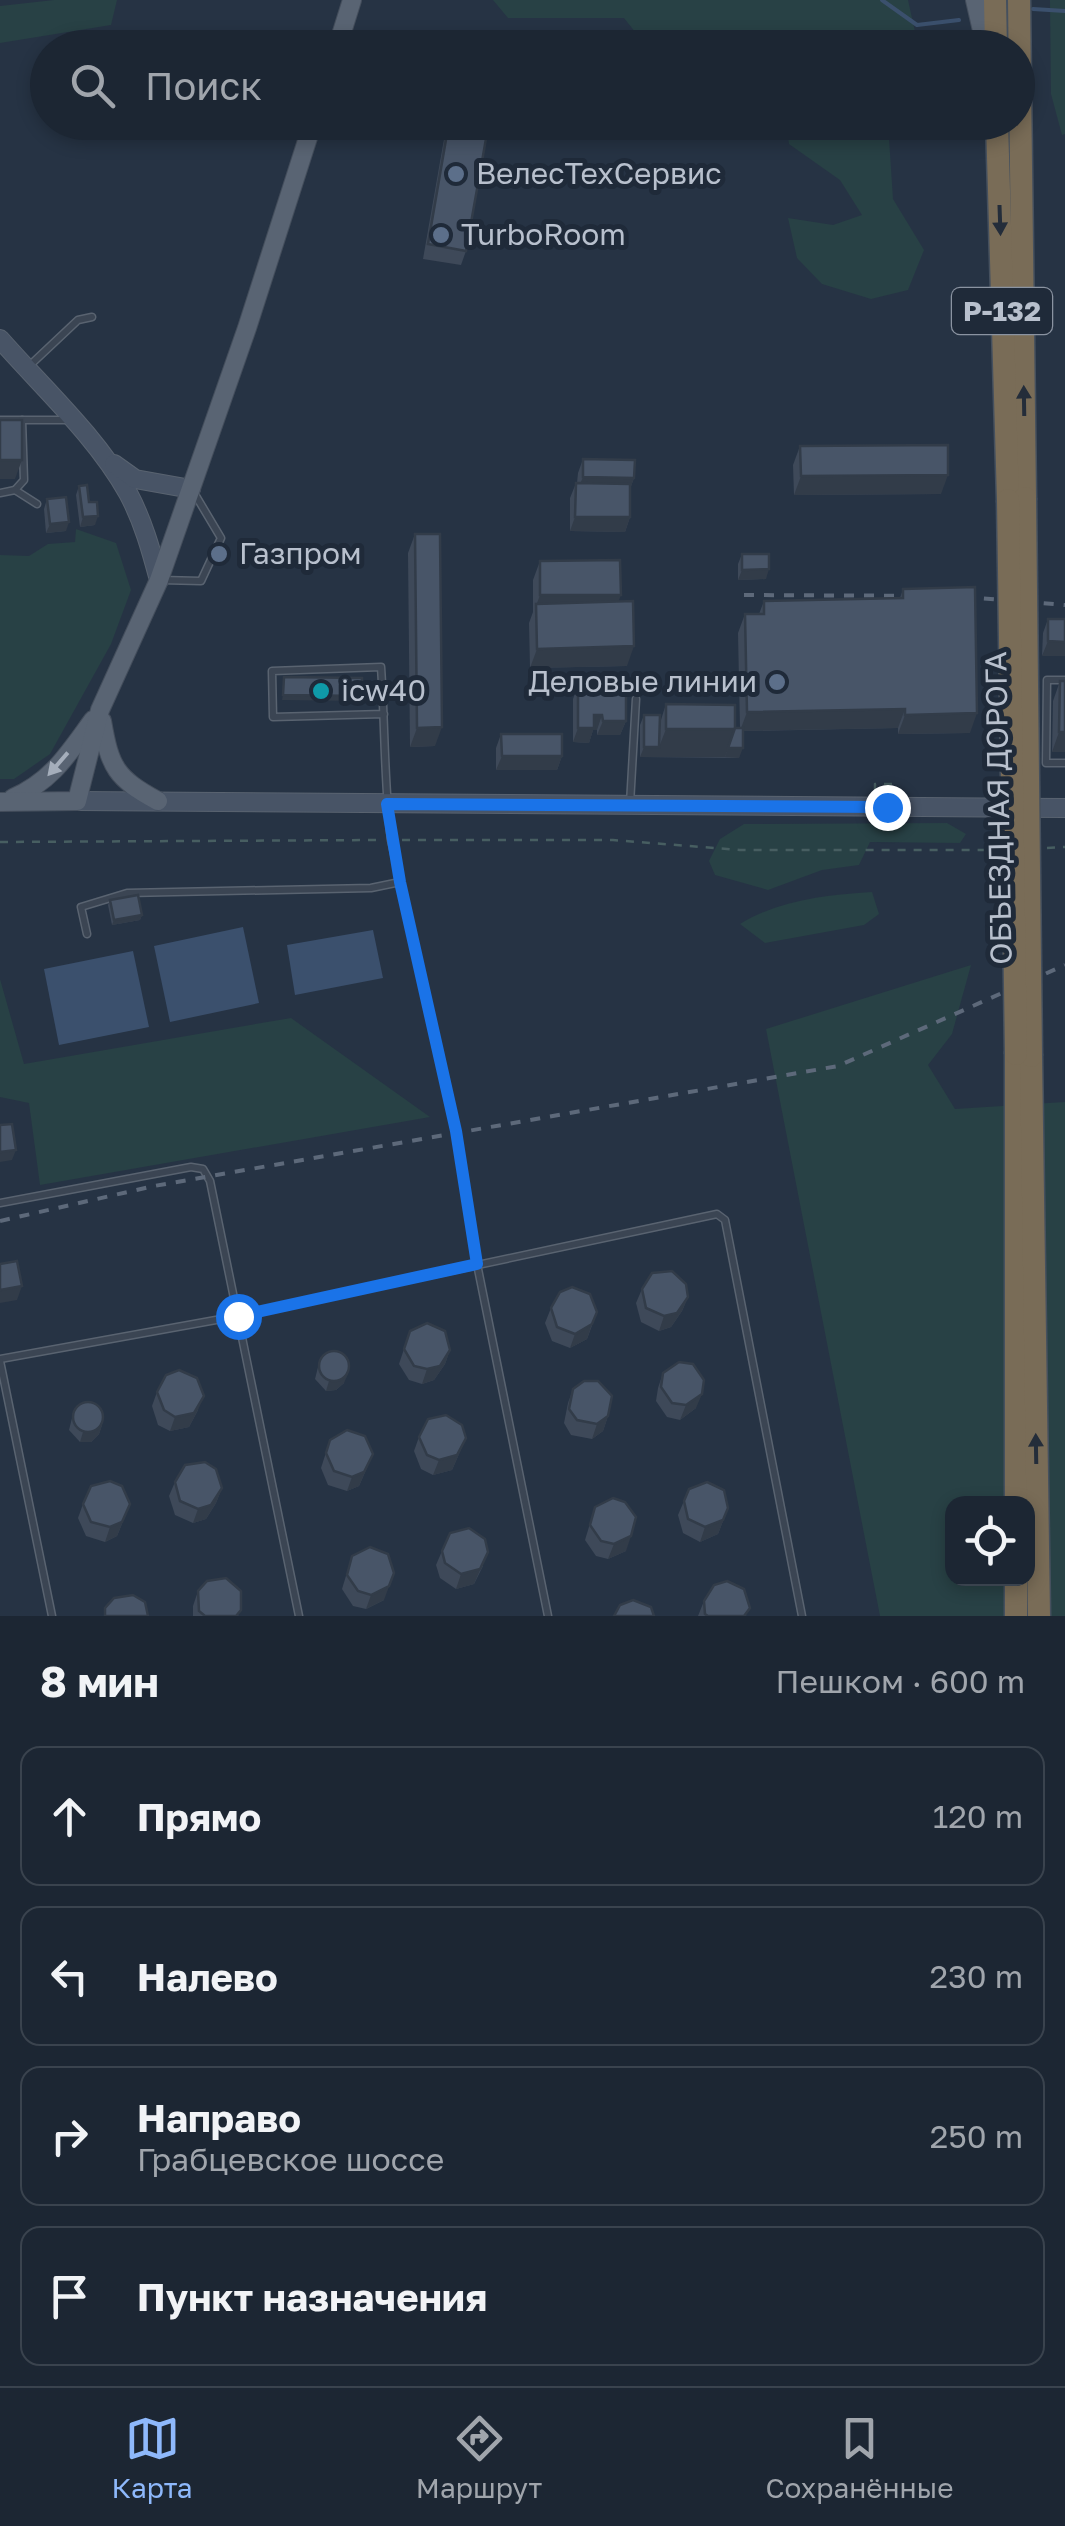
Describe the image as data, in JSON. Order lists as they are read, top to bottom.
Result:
{
  "streets": {
    "highway": ["Р-132", "ОБЪЕЗДНАЯ ДОРОГА"]
  },
  "places": [
    "ВелесТехСервис",
    "TurboRoom",
    "Газпром",
    "Деловые линии",
    "icw40"
  ],
  "page": {
    "search": "Поиск",
    "heading": ["8 мин", "Пешком · 600 m"],
    "list": [
      ["Прямо", "120 m"],
      ["Налево", "230 m"],
      ["Направо", "Грабцевское шоссе", "250 m"],
      "Пункт назначения"
    ],
    "nav": ["Карта", "Маршрут", "Сохранённые"]
  }
}
